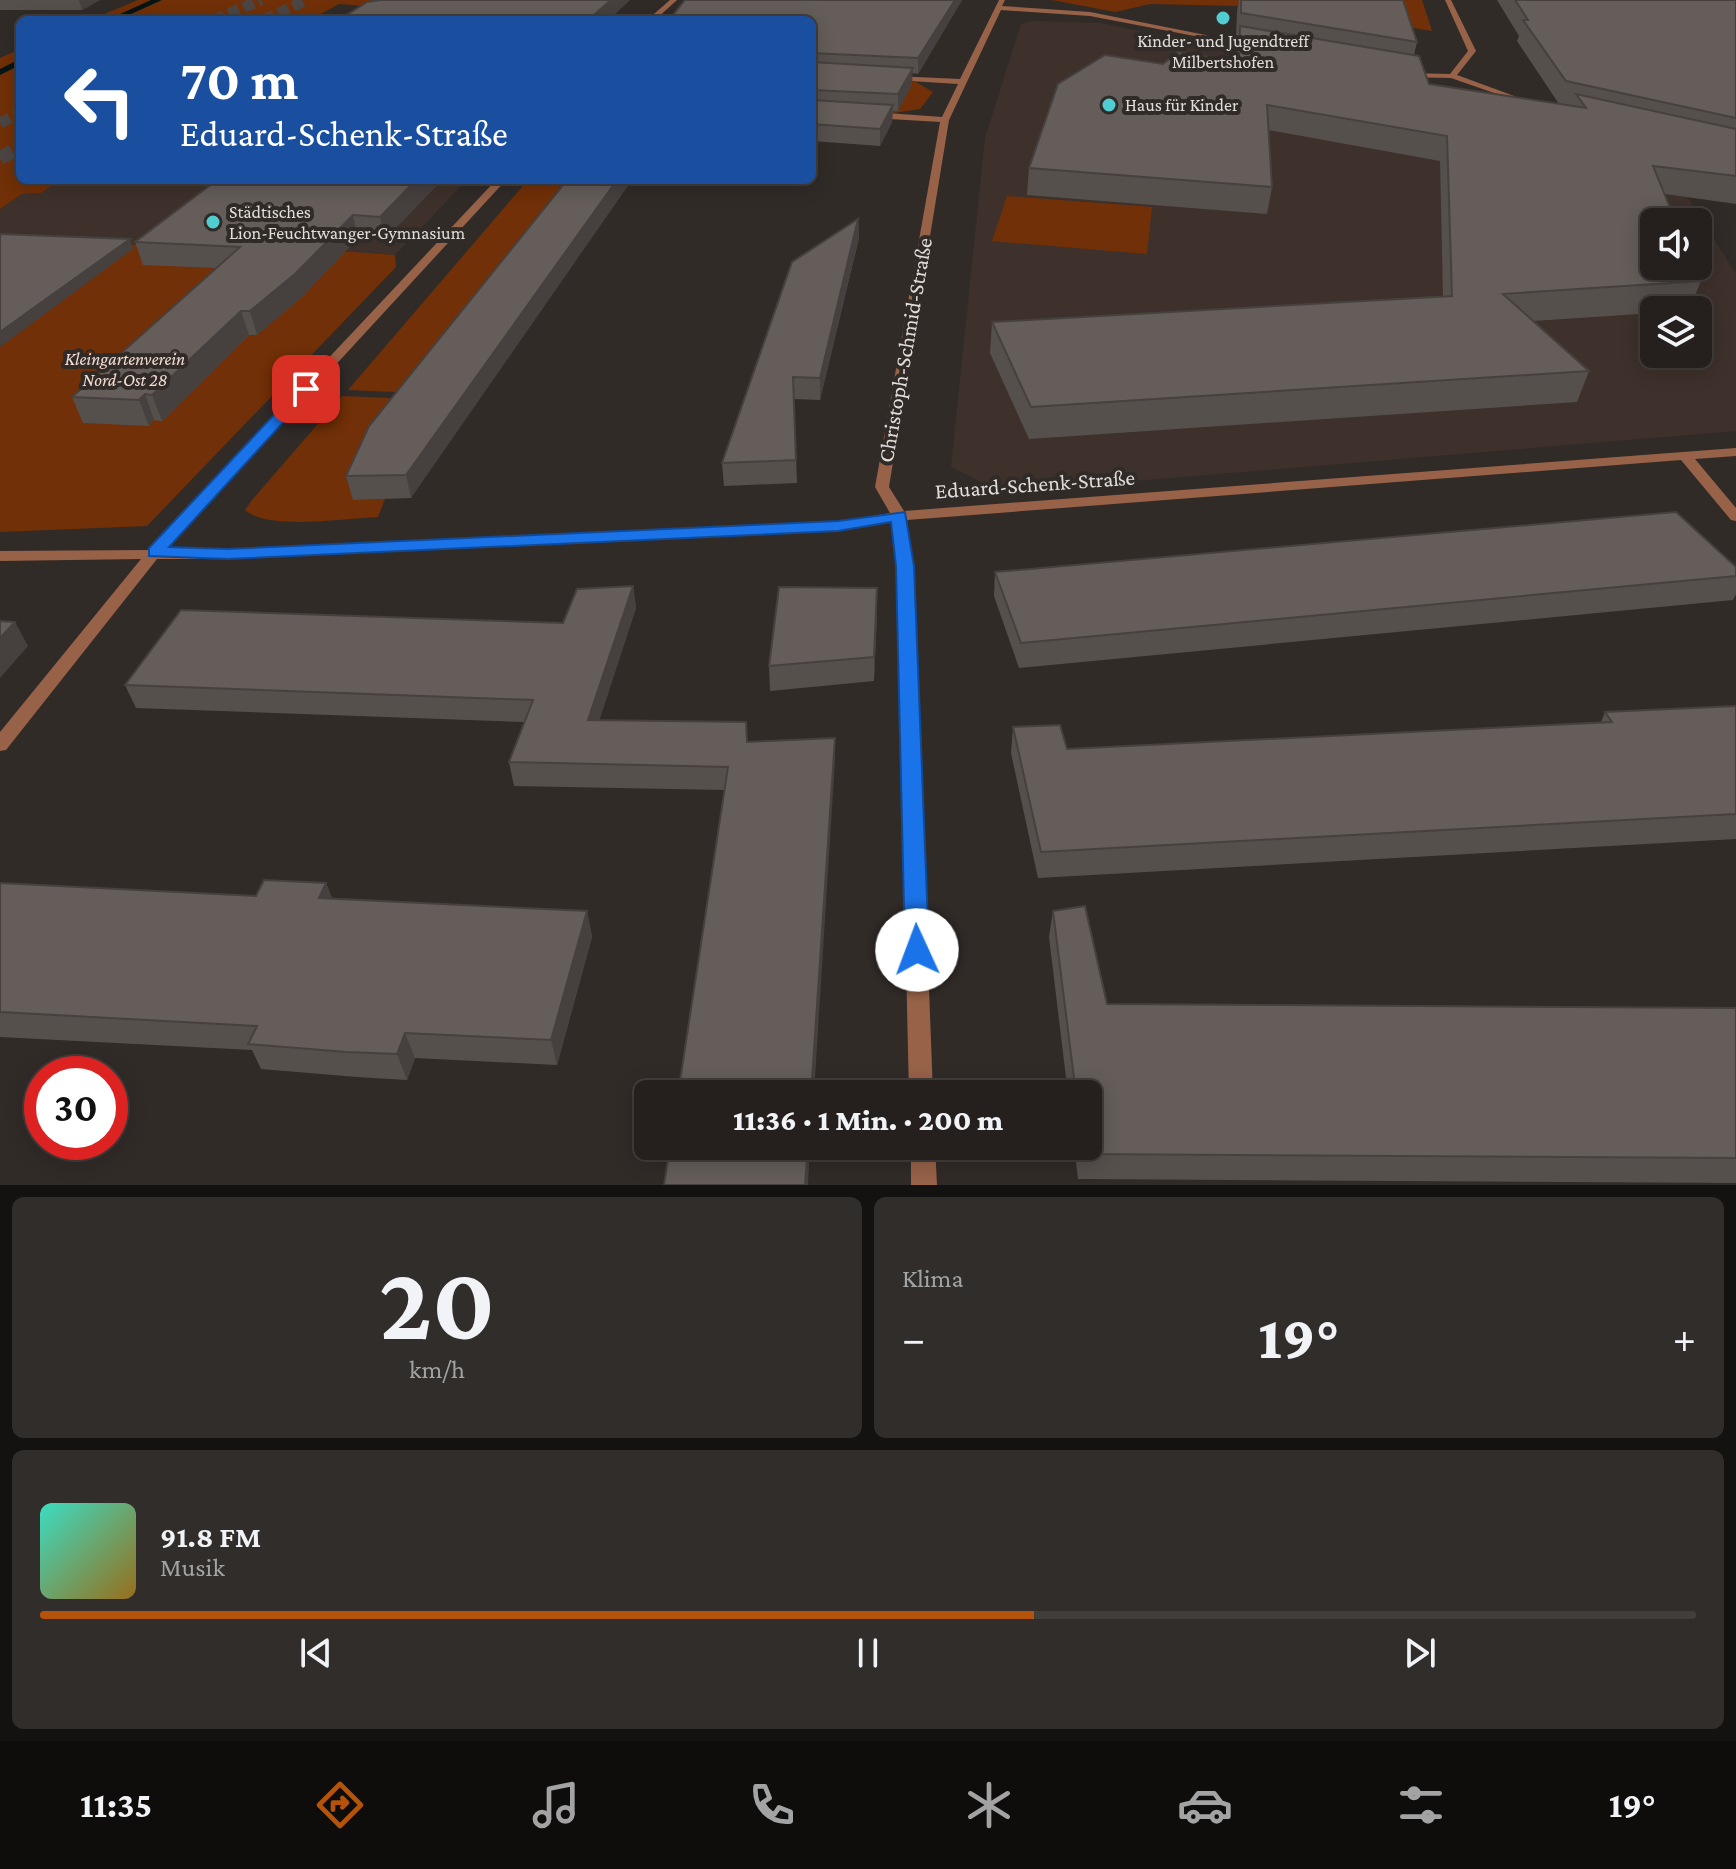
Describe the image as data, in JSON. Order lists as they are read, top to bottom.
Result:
{
  "streets": {
    "street": ["Christoph-Schmid-Straße", "Eduard-Schenk-Straße"]
  },
  "crossings": [
    ["Christoph-Schmid-Straße", "Eduard-Schenk-Straße"]
  ],
  "parks": ["Kleingartenverein Nord-Ost 28"],
  "places": ["Kinder- und Jugendtreff Milbertshofen", "Haus für Kinder", "Städtisches Lion-Feuchtwanger-Gymnasium"],
  "page": {
    "turn": ["70 m", "Eduard-Schenk-Straße"],
    "limit": "30",
    "trip": "11:36 · 1 Min. · 200 m",
    "tile": [
      ["20", "km/h"],
      "Klima"
    ],
    "heat": ["−", "19°", "+"],
    "song": ["91.8 FM", "Musik"],
    "tabs": ["11:35", "19°"]
  }
}
